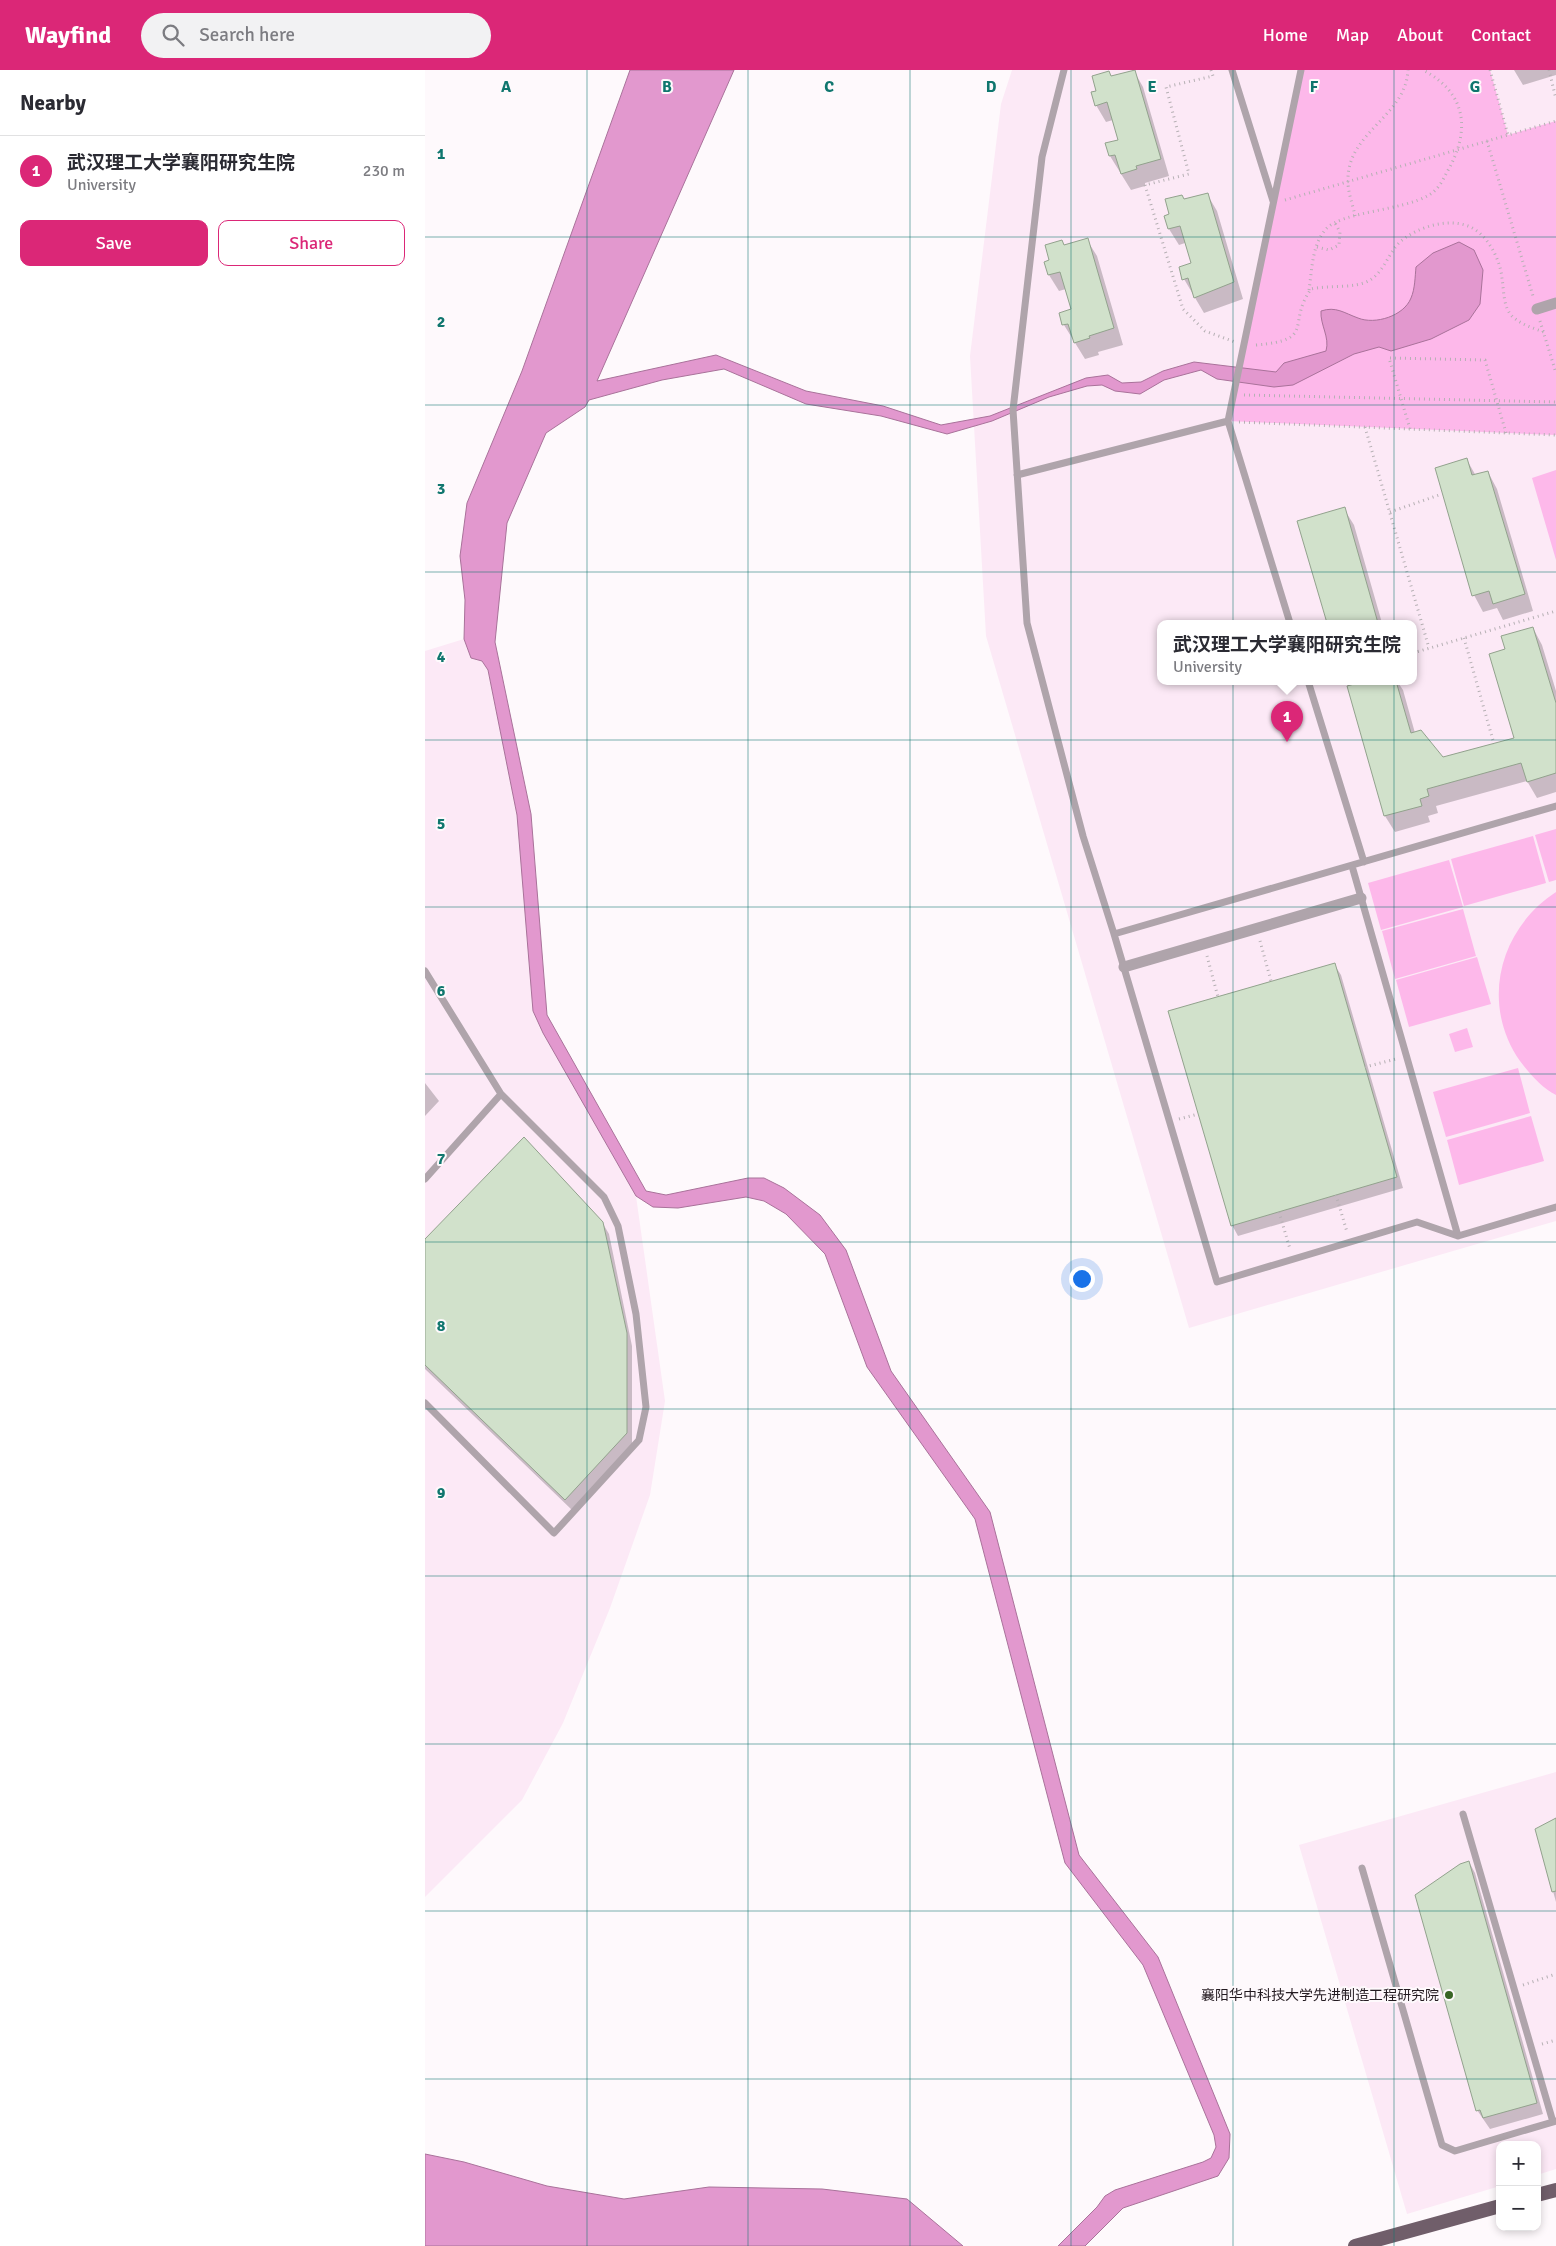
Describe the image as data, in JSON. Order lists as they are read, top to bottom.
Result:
{
  "places": ["襄阳华中科技大学先进制造工程研究院"],
  "page": {
    "header": "Wayfind",
    "search": "Search here",
    "nav": [
      "Home",
      "Map",
      "About",
      "Contact"
    ],
    "heading": "Nearby",
    "list": [
      {
        "mark": "1",
        "name": "武汉理工大学襄阳研究生院",
        "note": "University",
        "value": "230 m"
      }
    ],
    "buttons": ["Save", "Share"],
    "popup": ["武汉理工大学襄阳研究生院", "University"],
    "pins": "1",
    "map_buttons": ["+", "−"]
  },
  "grid": {
    "columns": [
      "A",
      "B",
      "C",
      "D",
      "E",
      "F",
      "G"
    ],
    "rows": [
      "1",
      "2",
      "3",
      "4",
      "5",
      "6",
      "7",
      "8",
      "9"
    ]
  }
}
